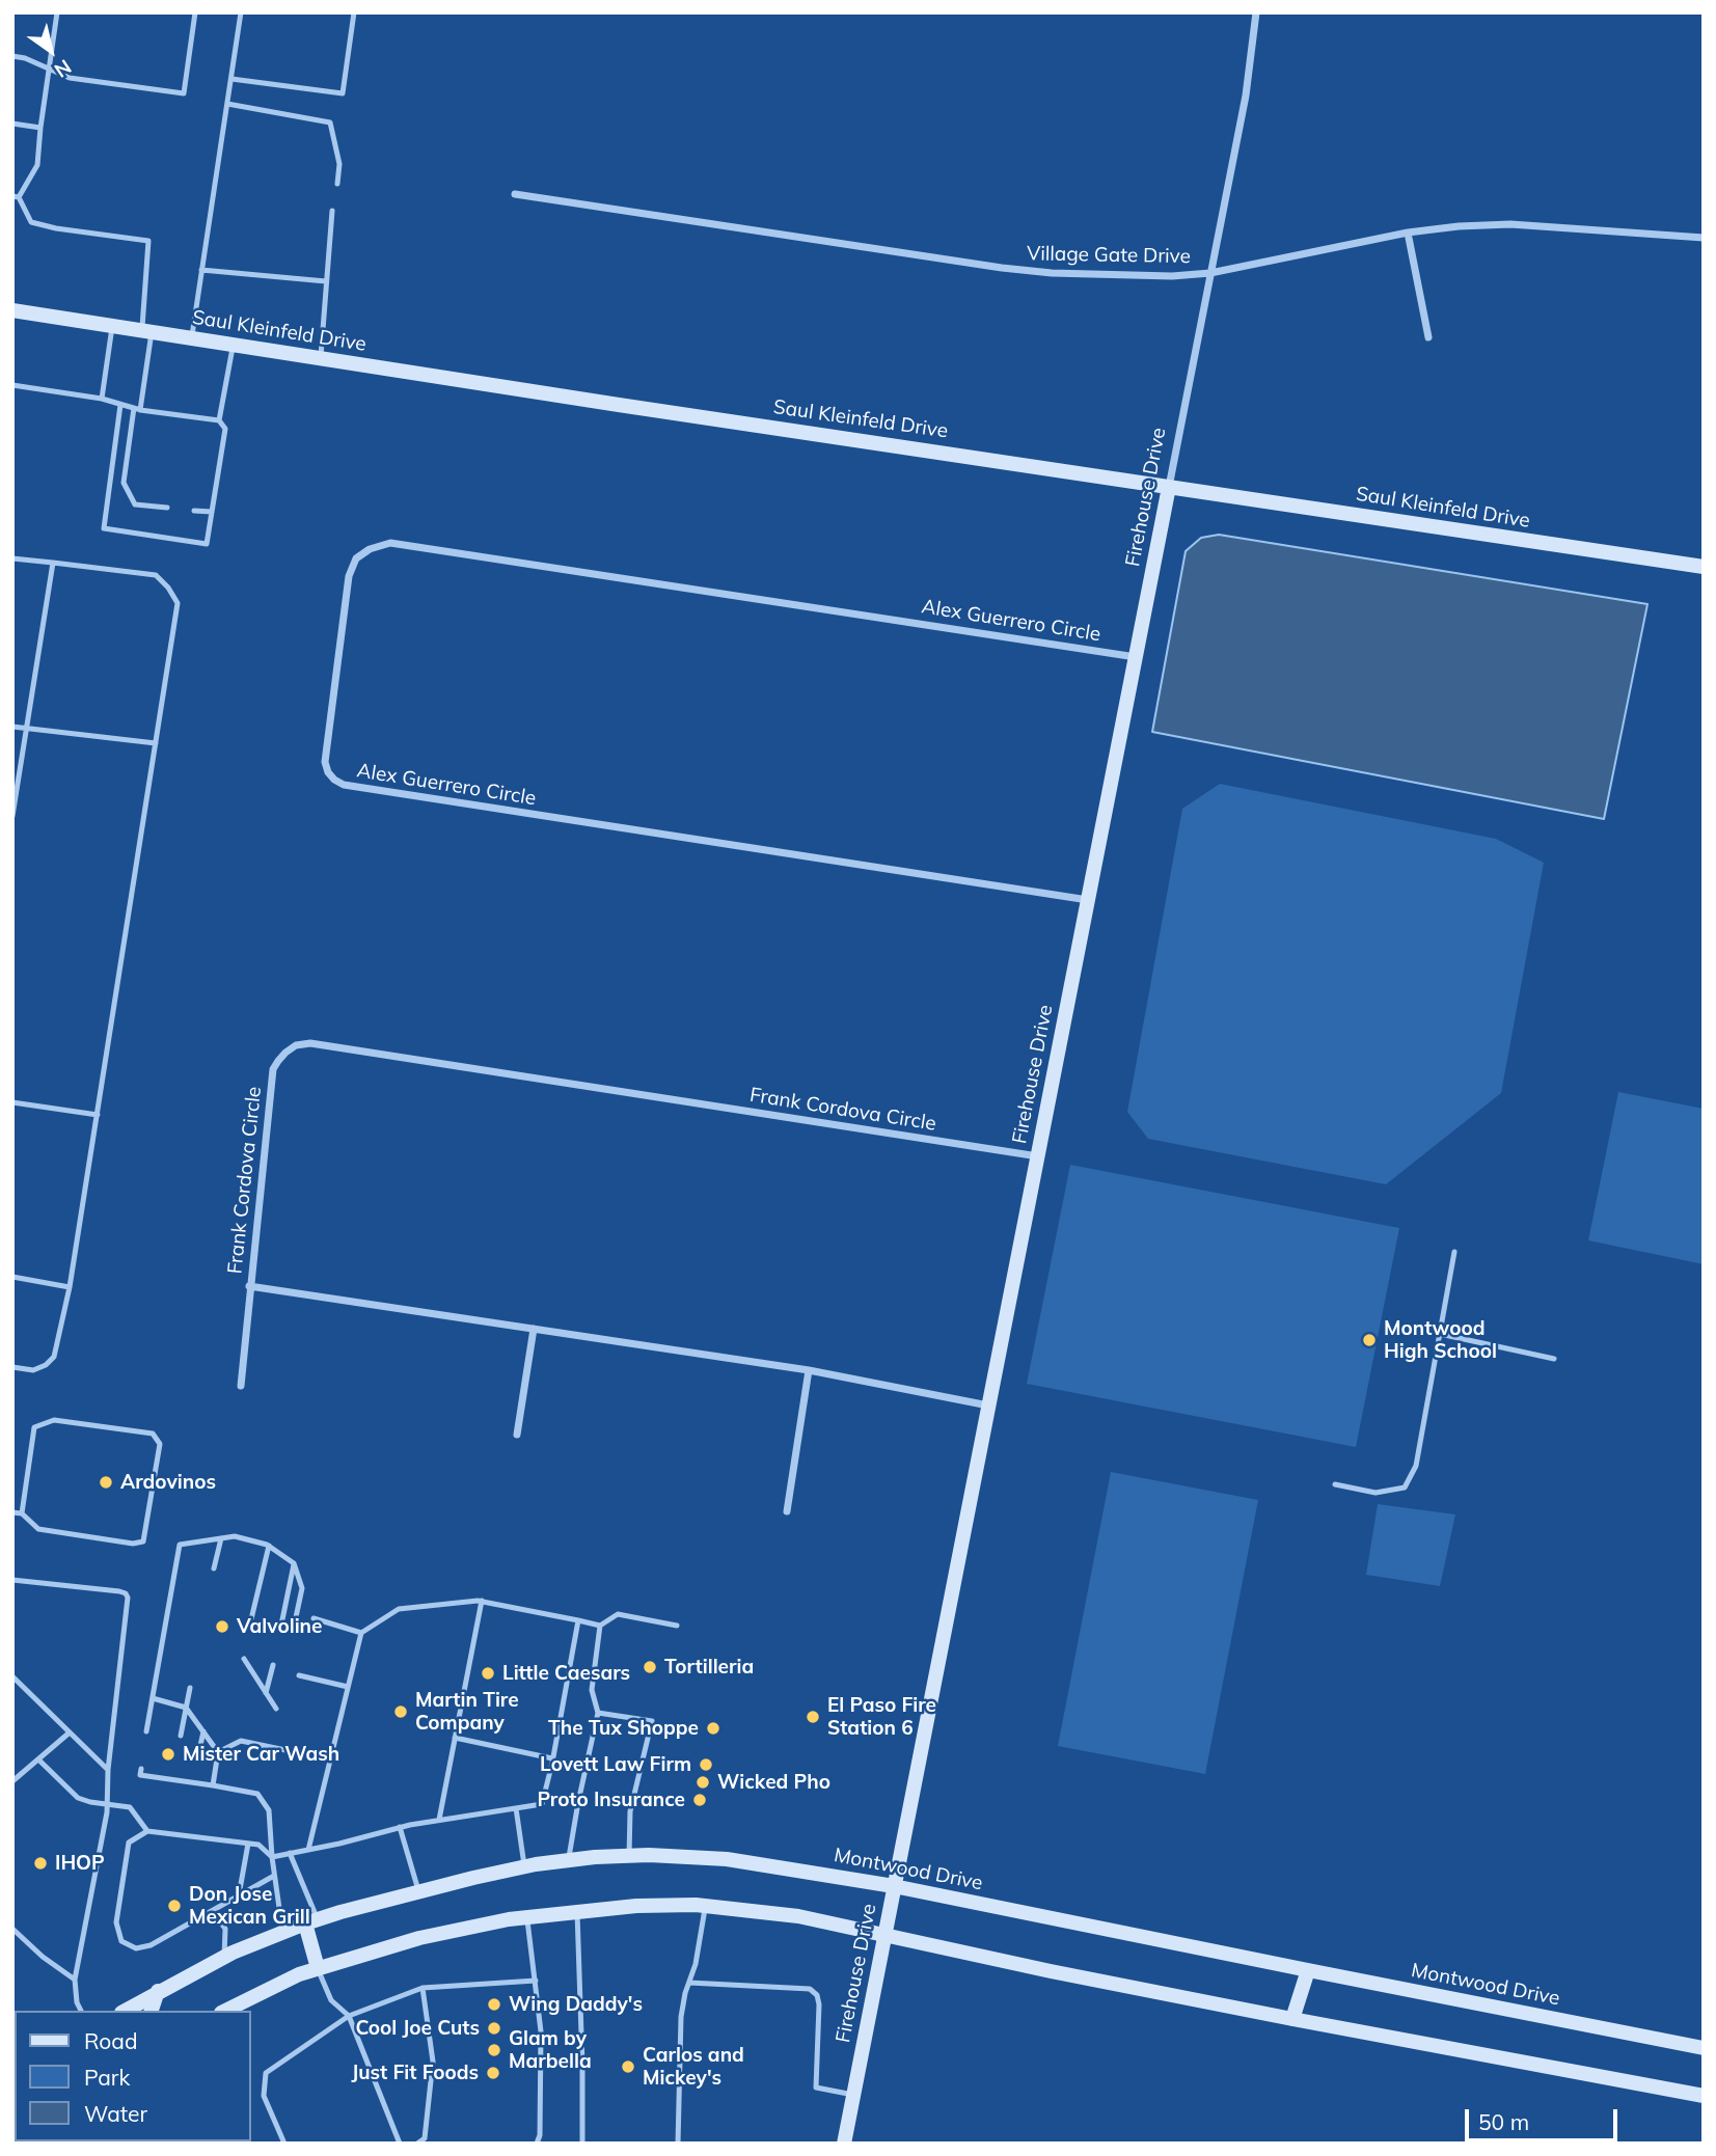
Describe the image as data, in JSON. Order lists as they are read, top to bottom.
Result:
{
  "streets": {
    "main road": ["Saul Kleinfeld Drive", "Firehouse Drive", "Montwood Drive"],
    "street": ["Village Gate Drive", "Alex Guerrero Circle", "Frank Cordova Circle"]
  },
  "crossings": [
    ["Village Gate Drive", "Firehouse Drive"],
    ["Saul Kleinfeld Drive", "Firehouse Drive"],
    ["Firehouse Drive", "Alex Guerrero Circle"],
    ["Firehouse Drive", "Frank Cordova Circle"],
    ["Firehouse Drive", "Montwood Drive"]
  ],
  "places": [
    "Montwood High School",
    "Ardovinos",
    "Valvoline",
    "Tortilleria",
    "Little Caesars",
    "Martin Tire Company",
    "El Paso Fire Station 6",
    "The Tux Shoppe",
    "Mister Car Wash",
    "Lovett Law Firm",
    "Wicked Pho",
    "Proto Insurance",
    "IHOP",
    "Don Jose Mexican Grill",
    "Wing Daddy's",
    "Cool Joe Cuts",
    "Glam by Marbella",
    "Carlos and Mickey's",
    "Just Fit Foods"
  ],
  "legend": ["Road", "Park", "Water"],
  "scale_bar": "50 m",
  "north": "bottom right"
}
